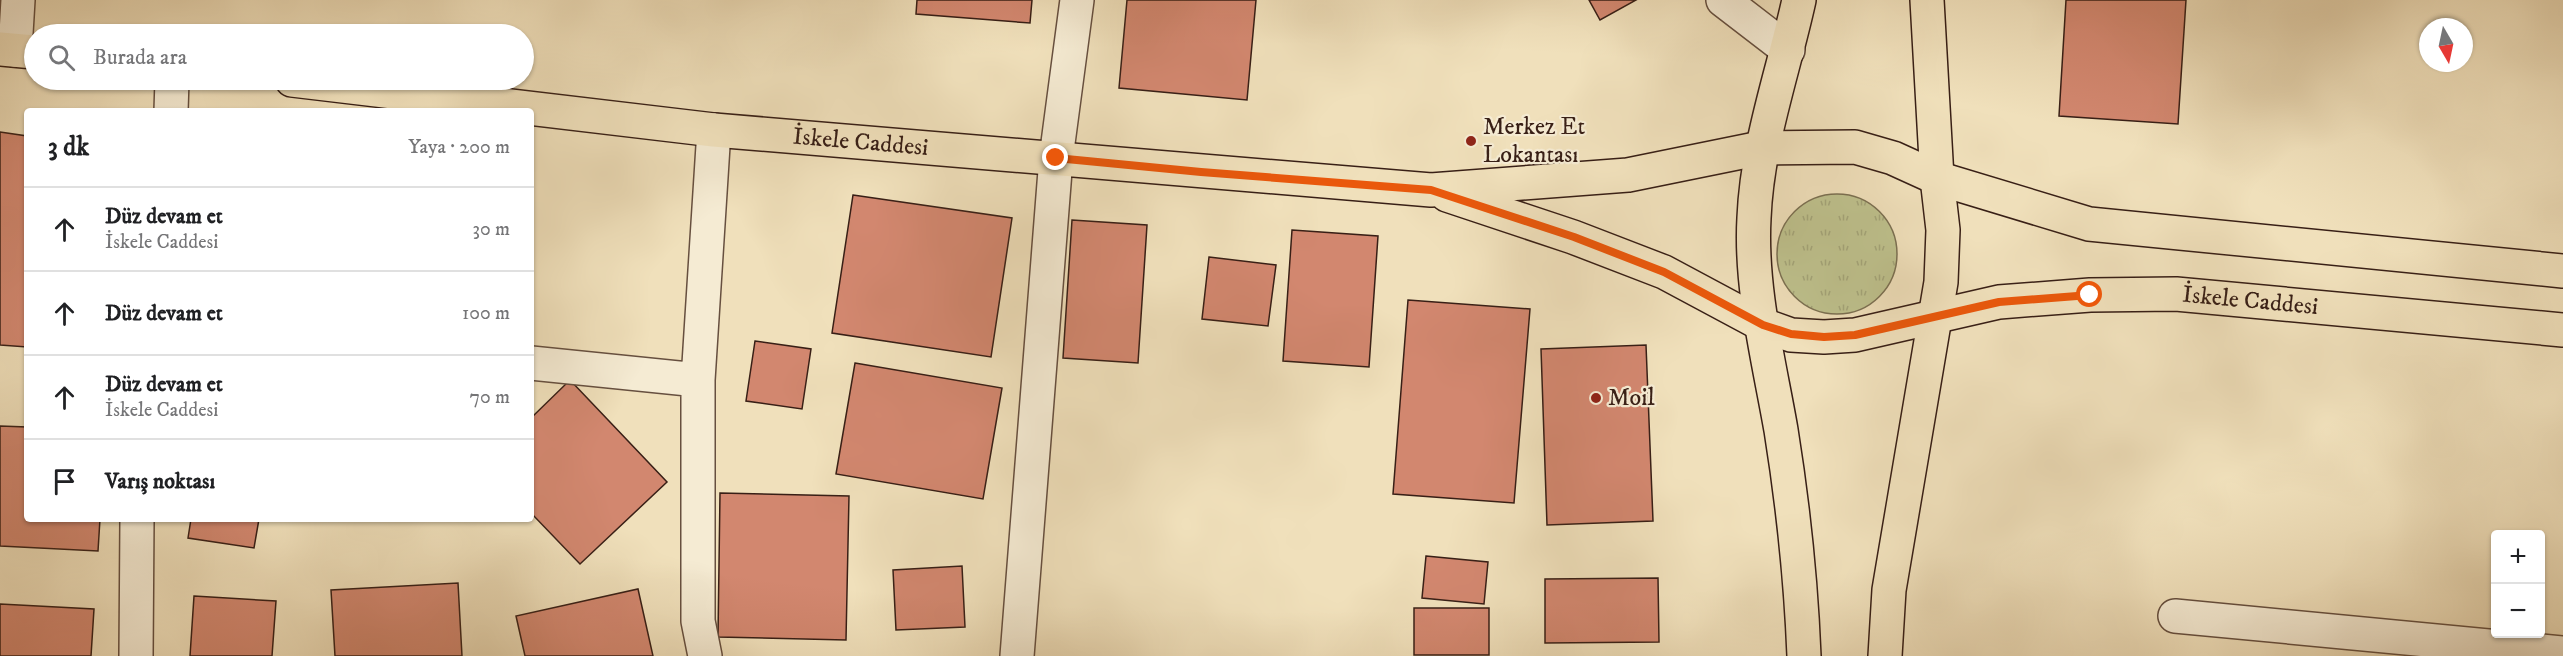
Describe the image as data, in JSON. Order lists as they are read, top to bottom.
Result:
{
  "streets": {
    "main road": ["İskele Caddesi"]
  },
  "places": ["Merkez Et Lokantası", "Moil"],
  "north": "bottom",
  "page": {
    "search": "Burada ara",
    "heading": ["3 dk", "Yaya · 200 m"],
    "list": [
      ["Düz devam et", "İskele Caddesi", "30 m"],
      ["Düz devam et", "100 m"],
      ["Düz devam et", "İskele Caddesi", "70 m"],
      "Varış noktası"
    ],
    "map_buttons": ["+", "−"]
  }
}
